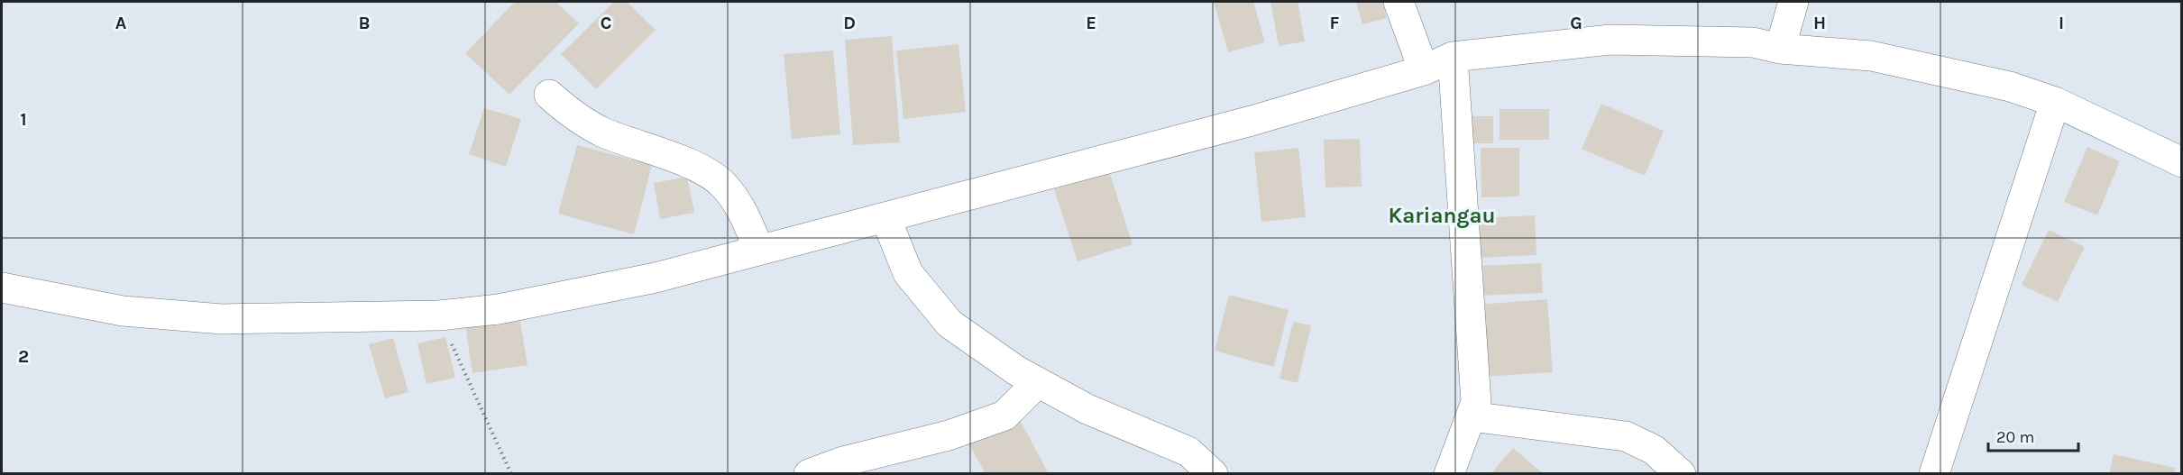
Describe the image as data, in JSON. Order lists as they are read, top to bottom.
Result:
{
  "districts": ["Kariangau"],
  "scale_bar": "20 m",
  "grid": {
    "columns": [
      "A",
      "B",
      "C",
      "D",
      "E",
      "F",
      "G",
      "H",
      "I"
    ],
    "rows": ["1", "2"]
  }
}
